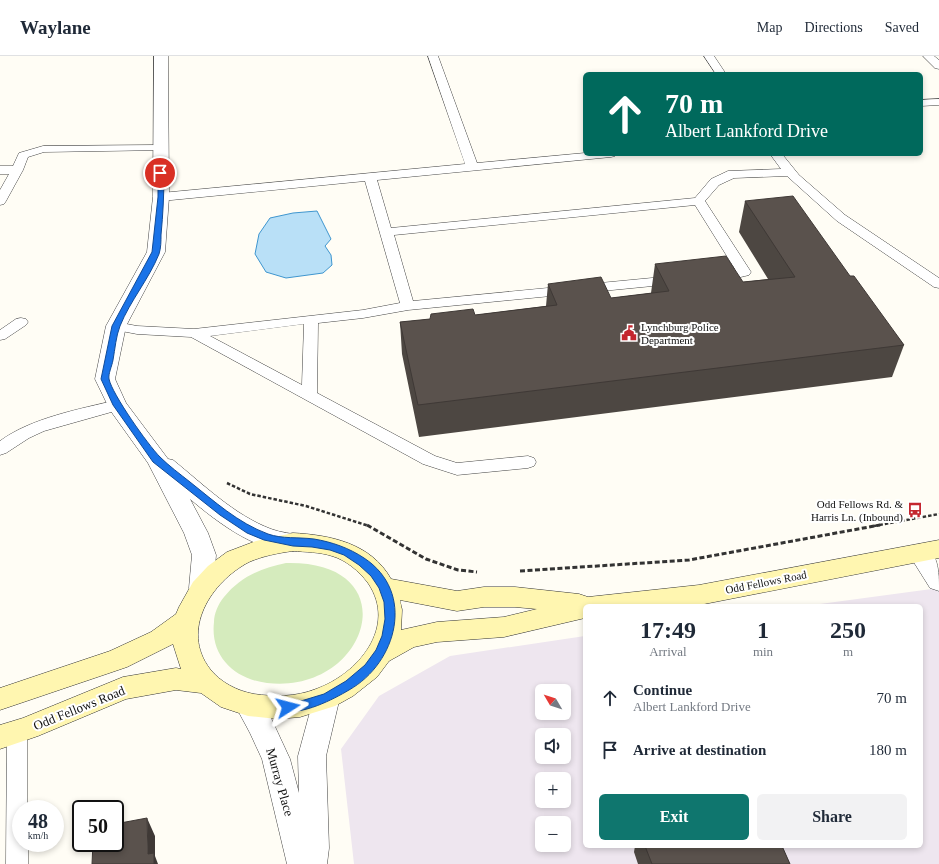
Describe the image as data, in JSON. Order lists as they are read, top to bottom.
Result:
{
  "streets": {
    "main road": ["Odd Fellows Road"],
    "street": ["Murray Place"]
  },
  "places": {
    "public building": ["Lynchburg Police Department"],
    "bus stop": ["Odd Fellows Rd. & Harris Ln. (Inbound)"]
  },
  "north": "top left",
  "page": {
    "header": "Waylane",
    "nav": ["Map", "Directions", "Saved"],
    "turn": ["70 m", "Albert Lankford Drive"],
    "eta": [
      "17:49",
      "Arrival",
      "1",
      "min",
      "250",
      "m"
    ],
    "list": [
      {
        "name": "Continue",
        "note": "Albert Lankford Drive",
        "value": "70 m"
      },
      {
        "name": "Arrive at destination",
        "value": "180 m"
      }
    ],
    "map_buttons": ["+", "−"],
    "buttons": ["Exit", "Share"],
    "speed": "48 km/h",
    "limit": "50"
  }
}
